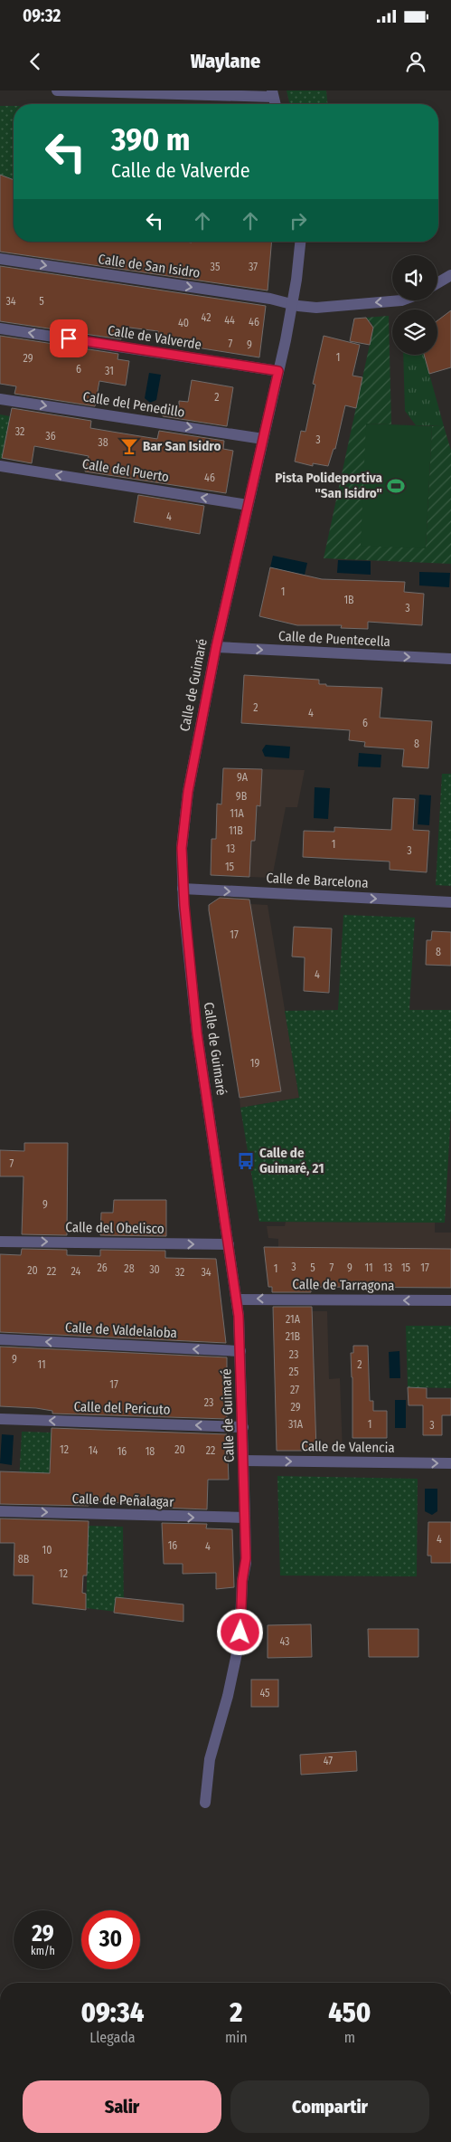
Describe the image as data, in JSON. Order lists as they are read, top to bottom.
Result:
{
  "streets": {
    "street": [
      "Calle de San Isidro",
      "Calle de Valverde",
      "Calle del Penedillo",
      "Calle del Puerto",
      "Calle de Puentecella",
      "Calle de Guimaré",
      "Calle de Barcelona",
      "Calle del Obelisco",
      "Calle de Tarragona",
      "Calle de Valdelaloba",
      "Calle del Pericuto",
      "Calle de Valencia",
      "Calle de Peñalagar"
    ]
  },
  "crossings": [
    ["Calle de San Isidro", "Calle de Guimaré"],
    ["Calle de Valverde", "Calle de Guimaré"],
    ["Calle del Penedillo", "Calle de Guimaré"],
    ["Calle del Puerto", "Calle de Guimaré"],
    ["Calle de Puentecella", "Calle de Guimaré"],
    ["Calle de Guimaré", "Calle de Barcelona"],
    ["Calle de Guimaré", "Calle del Obelisco"],
    ["Calle de Guimaré", "Calle de Tarragona"],
    ["Calle de Guimaré", "Calle de Valdelaloba"],
    ["Calle de Guimaré", "Calle del Pericuto"],
    ["Calle de Guimaré", "Calle de Valencia"],
    ["Calle de Guimaré", "Calle de Peñalagar"]
  ],
  "one_way": [
    "Calle de Valverde",
    "Calle del Penedillo",
    "Calle del Puerto",
    "Calle de Puentecella",
    "Calle de Barcelona",
    "Calle del Obelisco",
    "Calle de Tarragona",
    "Calle de Valdelaloba",
    "Calle del Pericuto",
    "Calle de Valencia",
    "Calle de Peñalagar"
  ],
  "places": {
    "bar": ["Bar San Isidro"],
    "sports": ["Pista Polideportiva \"San Isidro\""],
    "bus stop": ["Calle de Guimaré, 21"]
  },
  "house_numbers": [
    "35",
    "37",
    "34",
    "5",
    "42",
    "44",
    "46",
    "40",
    "7",
    "9",
    "1",
    "29",
    "6",
    "31",
    "2",
    "32",
    "36",
    "3",
    "38",
    "46",
    "4",
    "1",
    "1B",
    "3",
    "2",
    "4",
    "6",
    "8",
    "9A",
    "9B",
    "11A",
    "11B",
    "1",
    "13",
    "3",
    "15",
    "17",
    "8",
    "4",
    "19",
    "7",
    "9",
    "3",
    "26",
    "5",
    "7",
    "9",
    "11",
    "13",
    "15",
    "17",
    "28",
    "1",
    "30",
    "20",
    "22",
    "24",
    "32",
    "34",
    "21A",
    "21B",
    "23",
    "9",
    "11",
    "2",
    "25",
    "17",
    "27",
    "23",
    "29",
    "31A",
    "1",
    "3",
    "12",
    "20",
    "14",
    "22",
    "16",
    "18",
    "4",
    "16",
    "4",
    "10",
    "8B",
    "12",
    "43",
    "45",
    "47"
  ],
  "page": {
    "status": "09:32",
    "header": "Waylane",
    "turn": ["390 m", "Calle de Valverde"],
    "speed": "29 km/h",
    "limit": "30",
    "eta": [
      "09:34",
      "Llegada",
      "2",
      "min",
      "450",
      "m"
    ],
    "buttons": ["Salir", "Compartir"]
  }
}
